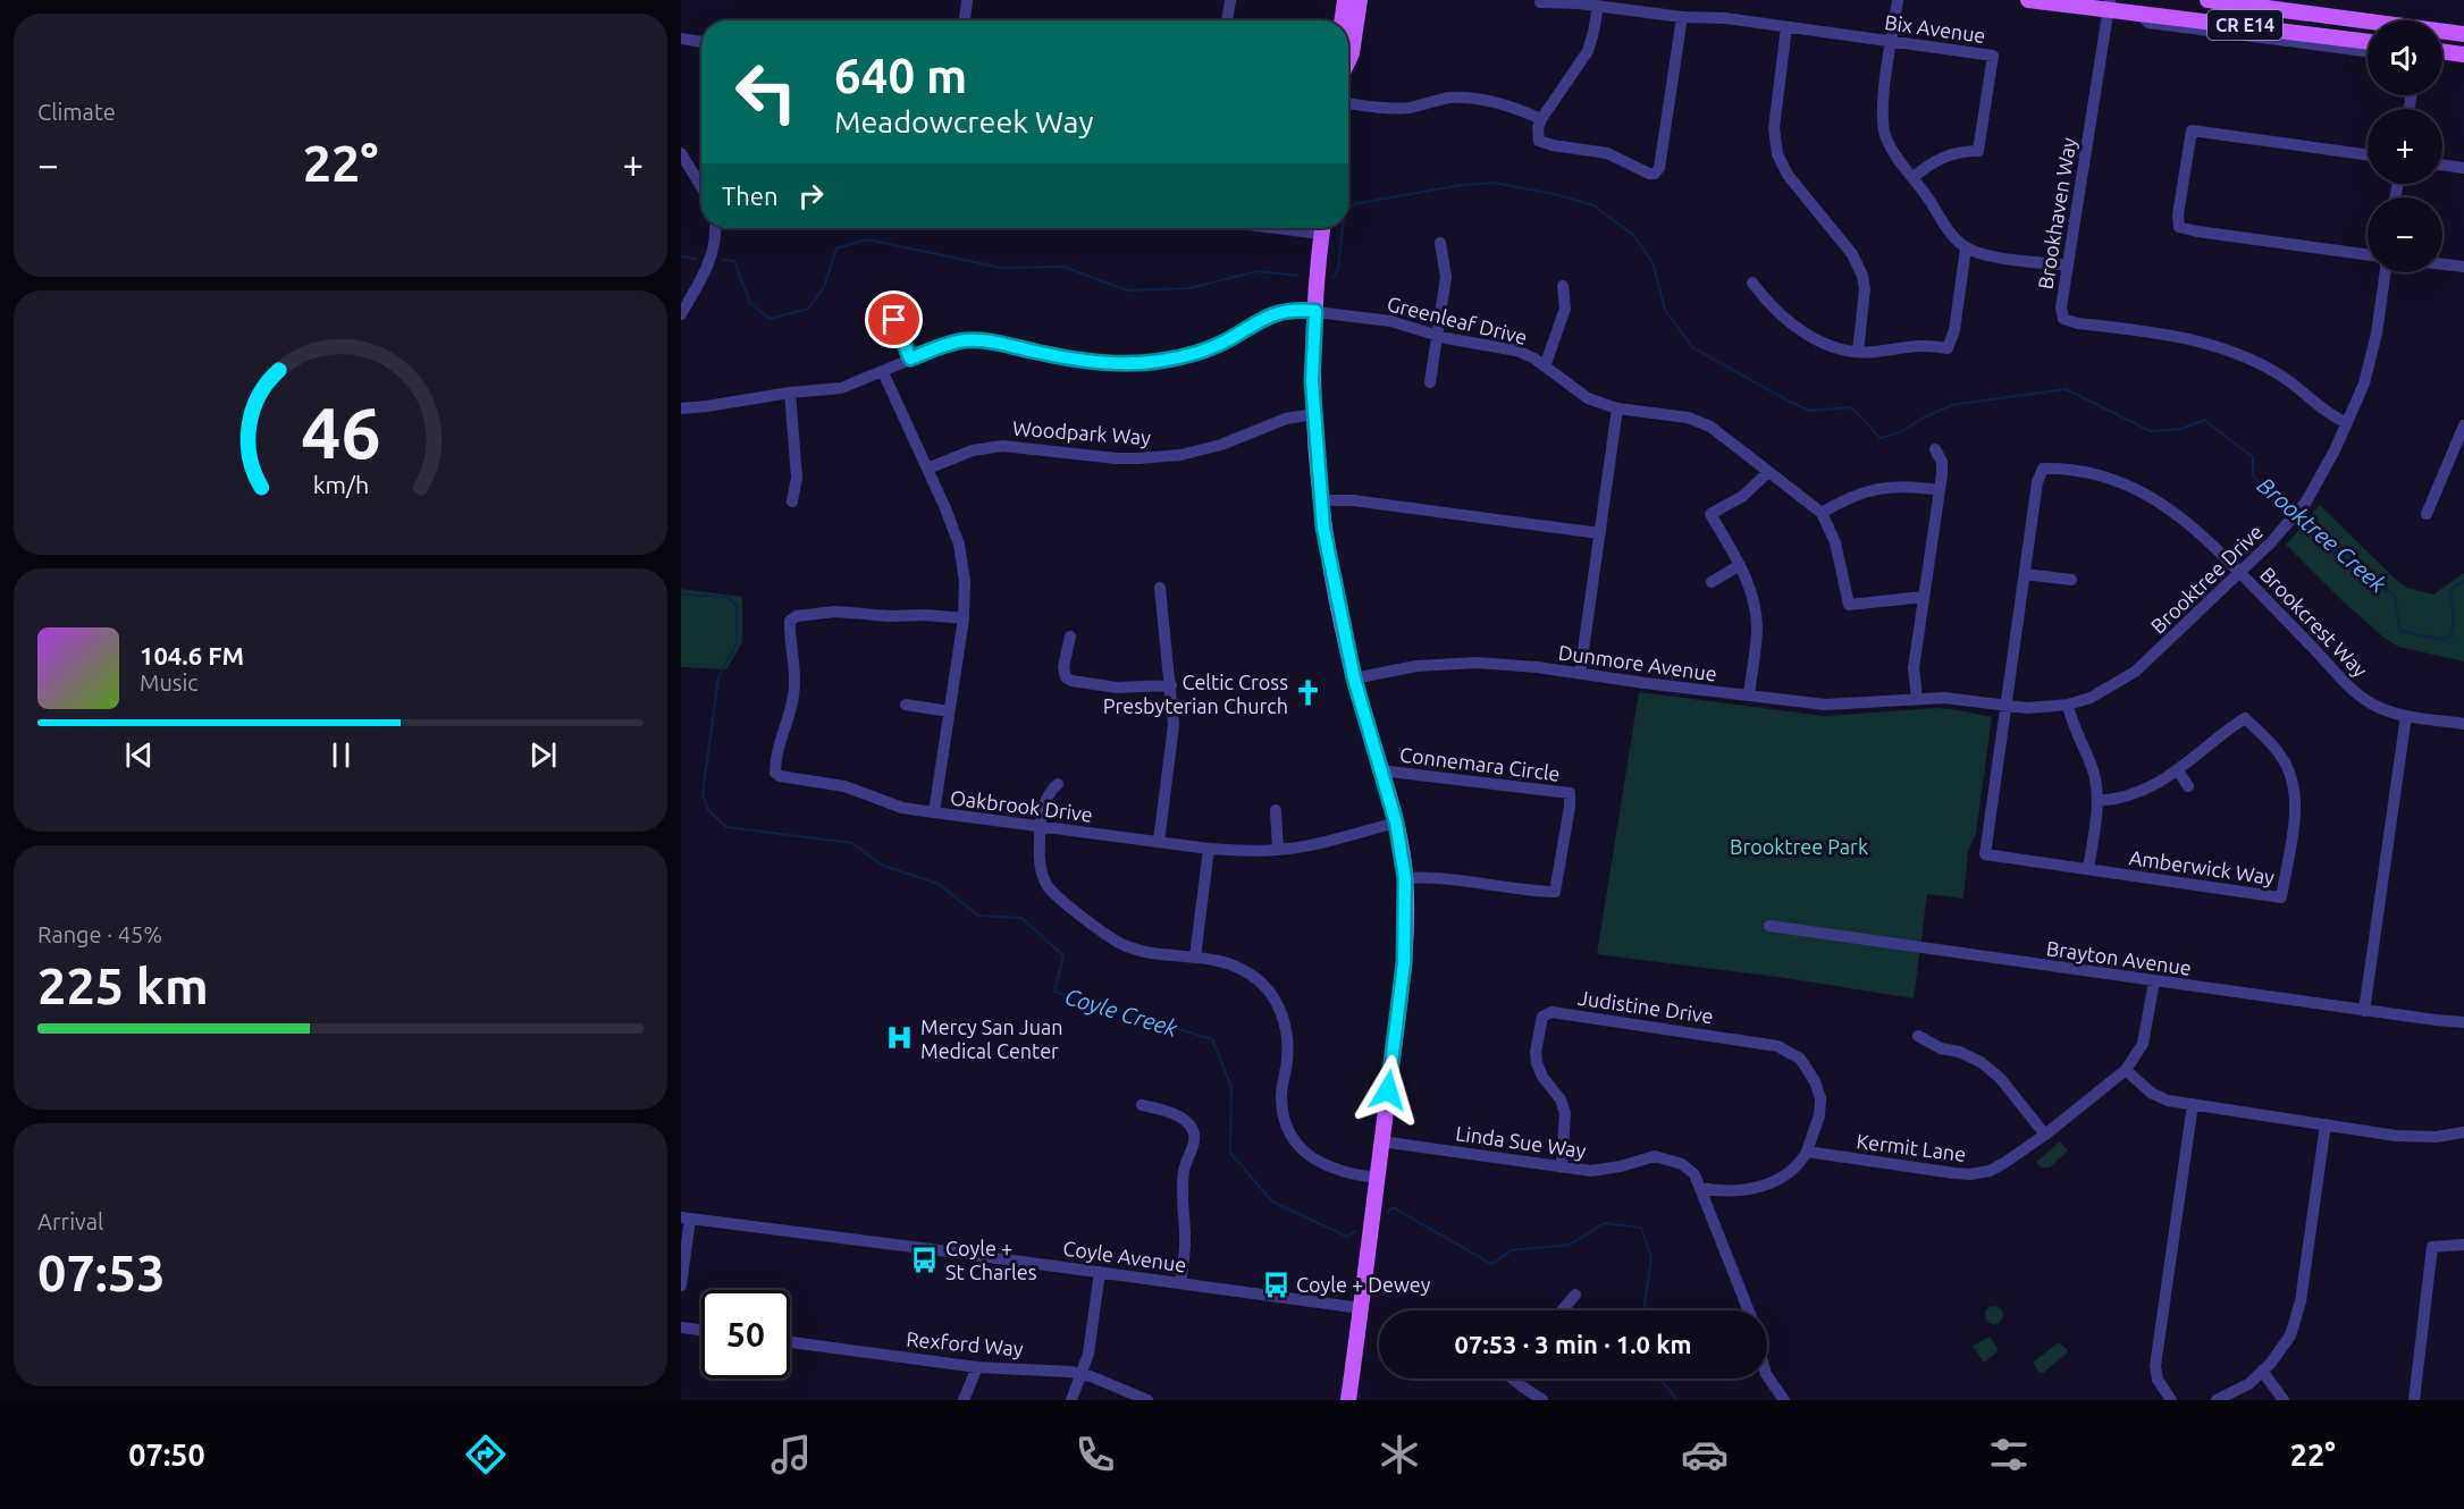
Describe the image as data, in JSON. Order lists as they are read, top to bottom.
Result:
{
  "streets": {
    "main road": ["CR E14"],
    "street": [
      "Bix Avenue",
      "Brookhaven Way",
      "Greenleaf Drive",
      "Woodpark Way",
      "Brooktree Drive",
      "Brookcrest Way",
      "Dunmore Avenue",
      "Connemara Circle",
      "Oakbrook Drive",
      "Amberwick Way",
      "Brayton Avenue",
      "Judistine Drive",
      "Linda Sue Way",
      "Kermit Lane",
      "Coyle Avenue",
      "Rexford Way"
    ]
  },
  "crossings": [
    ["CR E14", "Brookhaven Way"],
    ["Brookhaven Way", "Brooktree Drive"],
    ["Greenleaf Drive", "Oakbrook Drive"],
    ["Woodpark Way", "Oakbrook Drive"],
    ["Brooktree Drive", "Brookcrest Way"],
    ["Brooktree Drive", "Dunmore Avenue"],
    ["Brooktree Drive", "Amberwick Way"],
    ["Brayton Avenue", "Kermit Lane"],
    ["Judistine Drive", "Linda Sue Way"],
    ["Judistine Drive", "Kermit Lane"]
  ],
  "water": ["Brooktree Creek", "Coyle Creek"],
  "parks": ["Brooktree Park"],
  "places": {
    "church": ["Celtic Cross Presbyterian Church"],
    "hospital": ["Mercy San Juan Medical Center"],
    "bus stop": ["Coyle + St Charles", "Coyle + Dewey"]
  },
  "page": {
    "tile": [
      "Climate",
      ["Range · 45%", "225 km"],
      ["Arrival", "07:53"]
    ],
    "map_buttons": ["+", "−"],
    "turn": ["640 m", "Meadowcreek Way"],
    "heat": ["−", "22°", "+"],
    "then": "Then",
    "song": ["104.6 FM", "Music"],
    "limit": "50",
    "trip": "07:53 · 3 min · 1.0 km",
    "tabs": ["07:50", "22°"],
    "gauge": ["46", "km/h"]
  }
}
